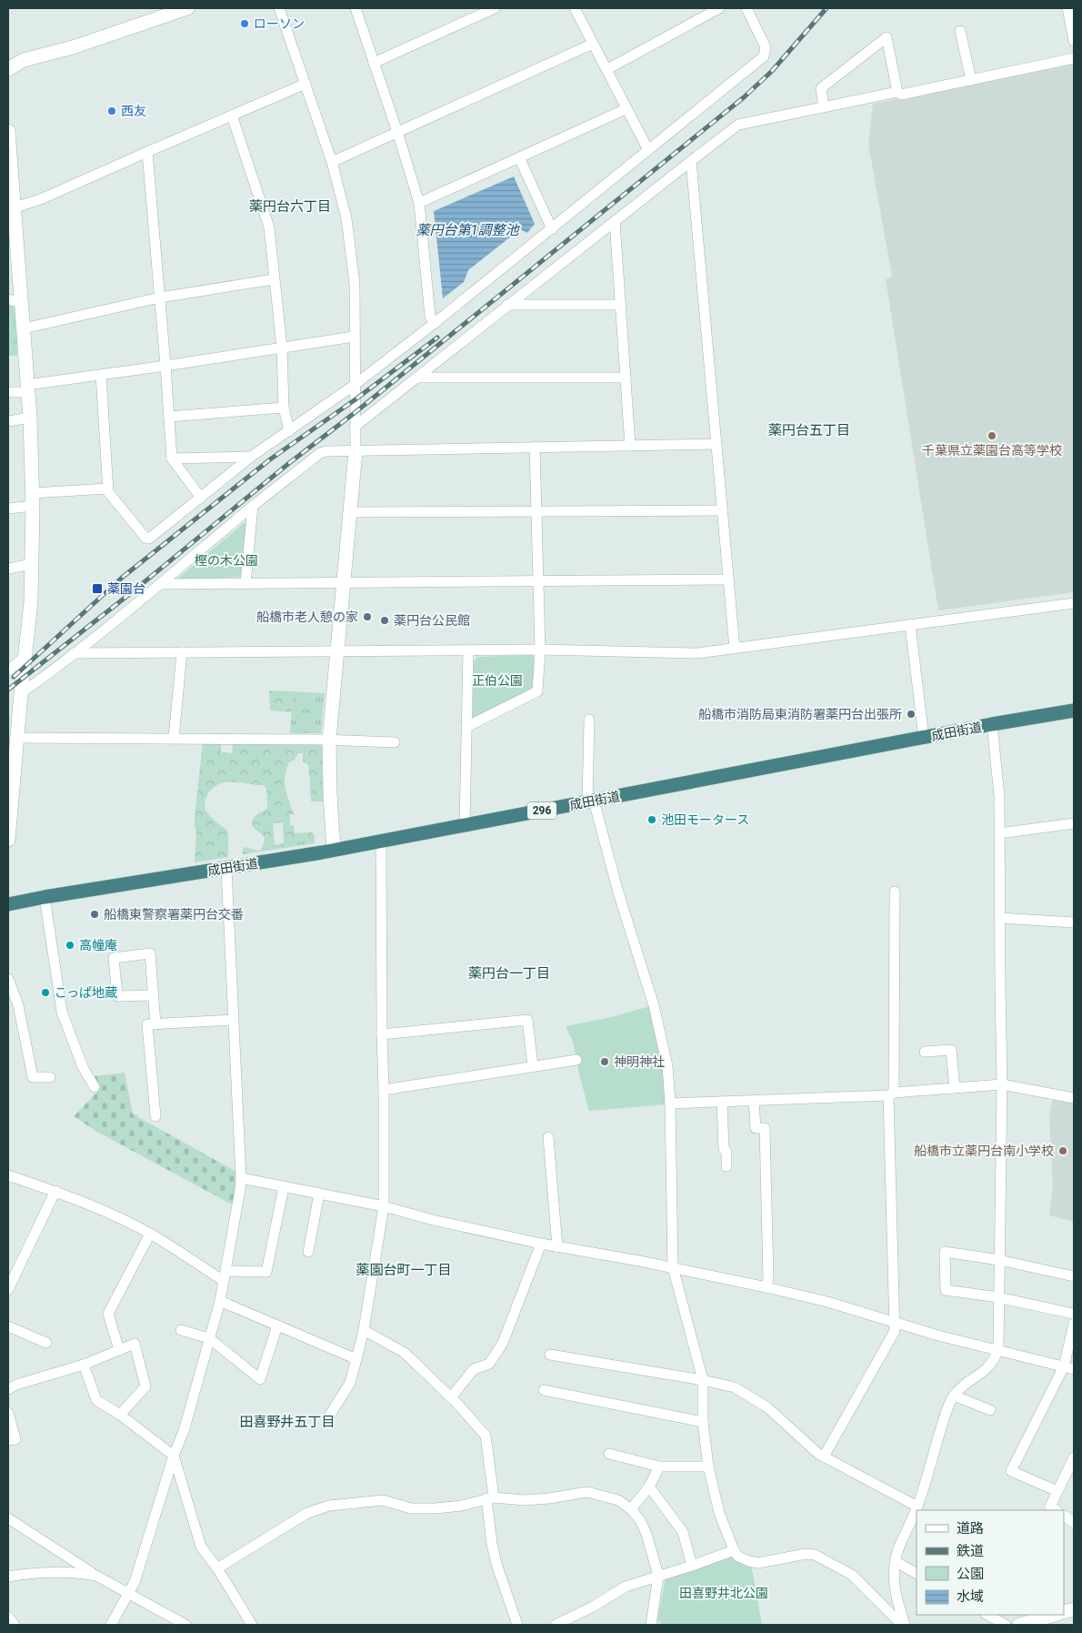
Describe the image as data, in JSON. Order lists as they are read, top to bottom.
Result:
{
  "streets": {
    "highway": ["成田街道", "296"]
  },
  "districts": [
    "薬円台六丁目",
    "薬円台五丁目",
    "薬円台一丁目",
    "薬園台町一丁目",
    "田喜野井五丁目"
  ],
  "water": ["薬円台第1調整池"],
  "parks": ["樫の木公園", "正伯公園", "田喜野井北公園"],
  "places": {
    "other": [
      "ローソン",
      "西友",
      "千葉県立薬園台高等学校",
      "船橋市老人憩の家",
      "薬円台公民館",
      "船橋市消防局東消防署薬円台出張所",
      "池田モータース",
      "船橋東警察署薬円台交番",
      "高幢庵",
      "こっぱ地蔵",
      "神明神社",
      "船橋市立薬円台南小学校"
    ],
    "transit": ["薬園台"]
  },
  "legend": [
    "道路",
    "鉄道",
    "公園",
    "水域"
  ]
}
